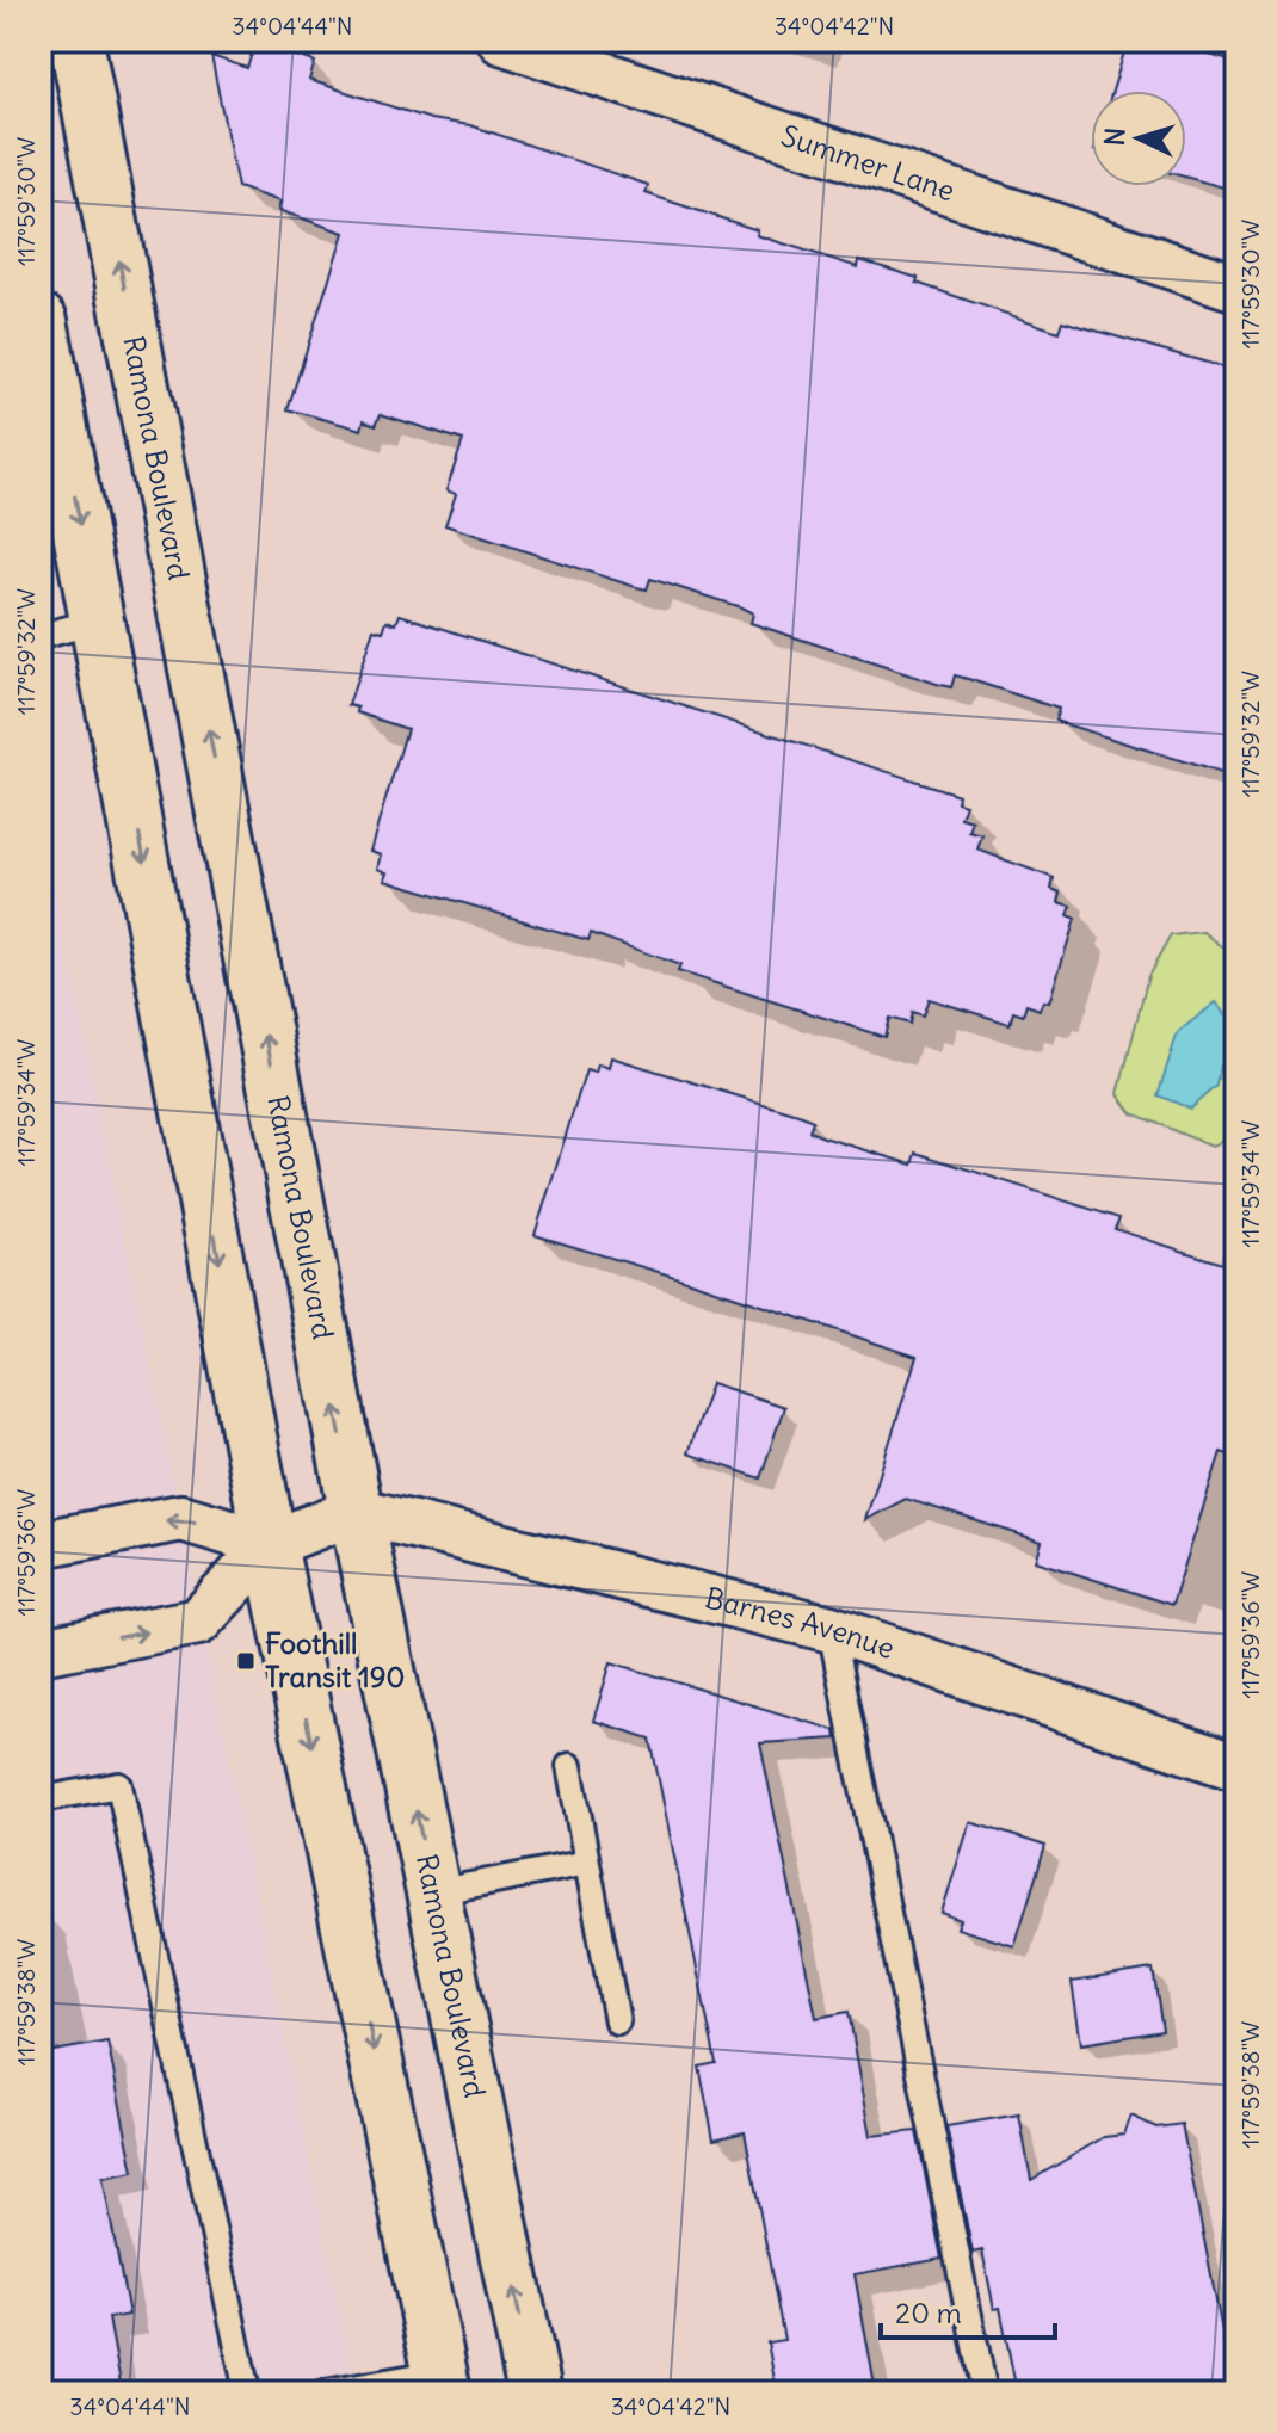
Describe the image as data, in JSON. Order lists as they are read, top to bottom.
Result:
{
  "streets": {
    "main road": ["Ramona Boulevard"],
    "street": ["Summer Lane", "Barnes Avenue"]
  },
  "crossings": [
    ["Ramona Boulevard", "Barnes Avenue"]
  ],
  "places": {
    "transit": ["Foothill Transit 190"]
  },
  "scale_bar": "20 m",
  "north": "left",
  "coordinates": [
    "34°04'44\"N",
    "34°04'42\"N",
    "117°59'30\"W",
    "117°59'32\"W",
    "117°59'34\"W",
    "117°59'36\"W",
    "117°59'38\"W"
  ]
}
